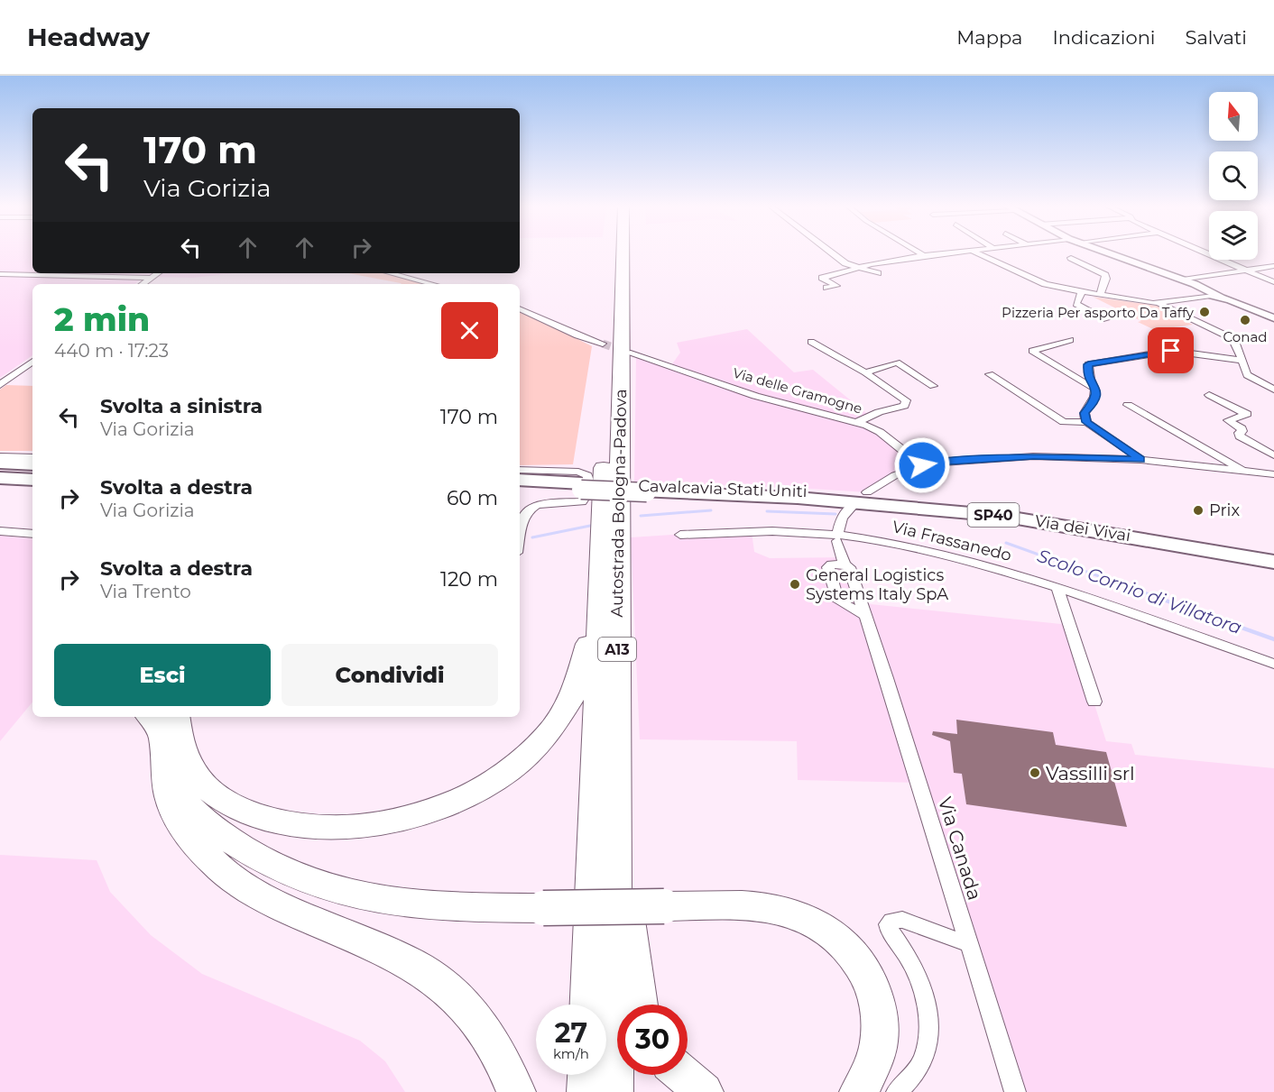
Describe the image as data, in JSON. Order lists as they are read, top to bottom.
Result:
{
  "streets": {
    "highway": ["Autostrada Bologna-Padova", "A13"],
    "main road": ["Cavalcavia Stati Uniti", "SP40", "Via dei Vivai"],
    "street": ["Via delle Gramogne", "Via Frassanedo", "Via Canada"]
  },
  "crossings": [
    ["Cavalcavia Stati Uniti", "Via dei Vivai"],
    ["Autostrada Bologna-Padova", "A13"],
    ["Via Frassanedo", "Via Canada"]
  ],
  "water": ["Scolo Cornio di Villatora"],
  "places": [
    "Pizzeria Per asporto Da Taffy",
    "Conad",
    "Prix",
    "General Logistics Systems Italy SpA",
    "Vassilli srl"
  ],
  "north": "top",
  "page": {
    "header": "Headway",
    "nav": ["Mappa", "Indicazioni", "Salvati"],
    "turn": ["170 m", "Via Gorizia"],
    "heading": ["2 min", "440 m · 17:23"],
    "list": [
      {
        "name": "Svolta a sinistra",
        "note": "Via Gorizia",
        "value": "170 m"
      },
      {
        "name": "Svolta a destra",
        "note": "Via Gorizia",
        "value": "60 m"
      },
      {
        "name": "Svolta a destra",
        "note": "Via Trento",
        "value": "120 m"
      }
    ],
    "buttons": ["Esci", "Condividi"],
    "speed": "27 km/h",
    "limit": "30"
  }
}
